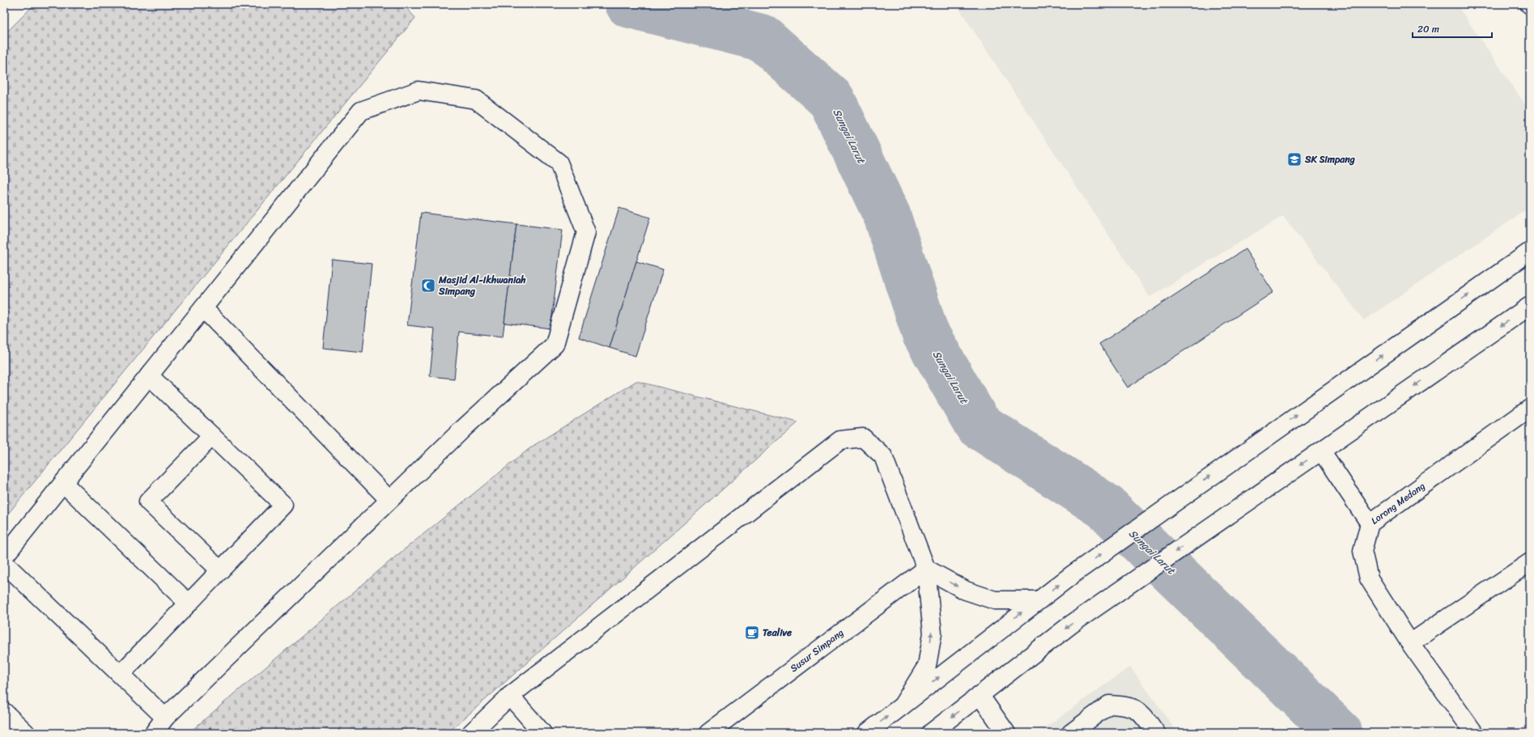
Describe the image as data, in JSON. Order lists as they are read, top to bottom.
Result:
{
  "streets": {
    "main road": ["Lorong Medang", "Susur Simpang"]
  },
  "water": ["Sungai Larut"],
  "places": {
    "school or university": ["SK Simpang"],
    "mosque": ["Masjid Al-Ikhwaniah Simpang"],
    "cafe": ["Tealive"]
  },
  "scale_bar": "20 m"
}
